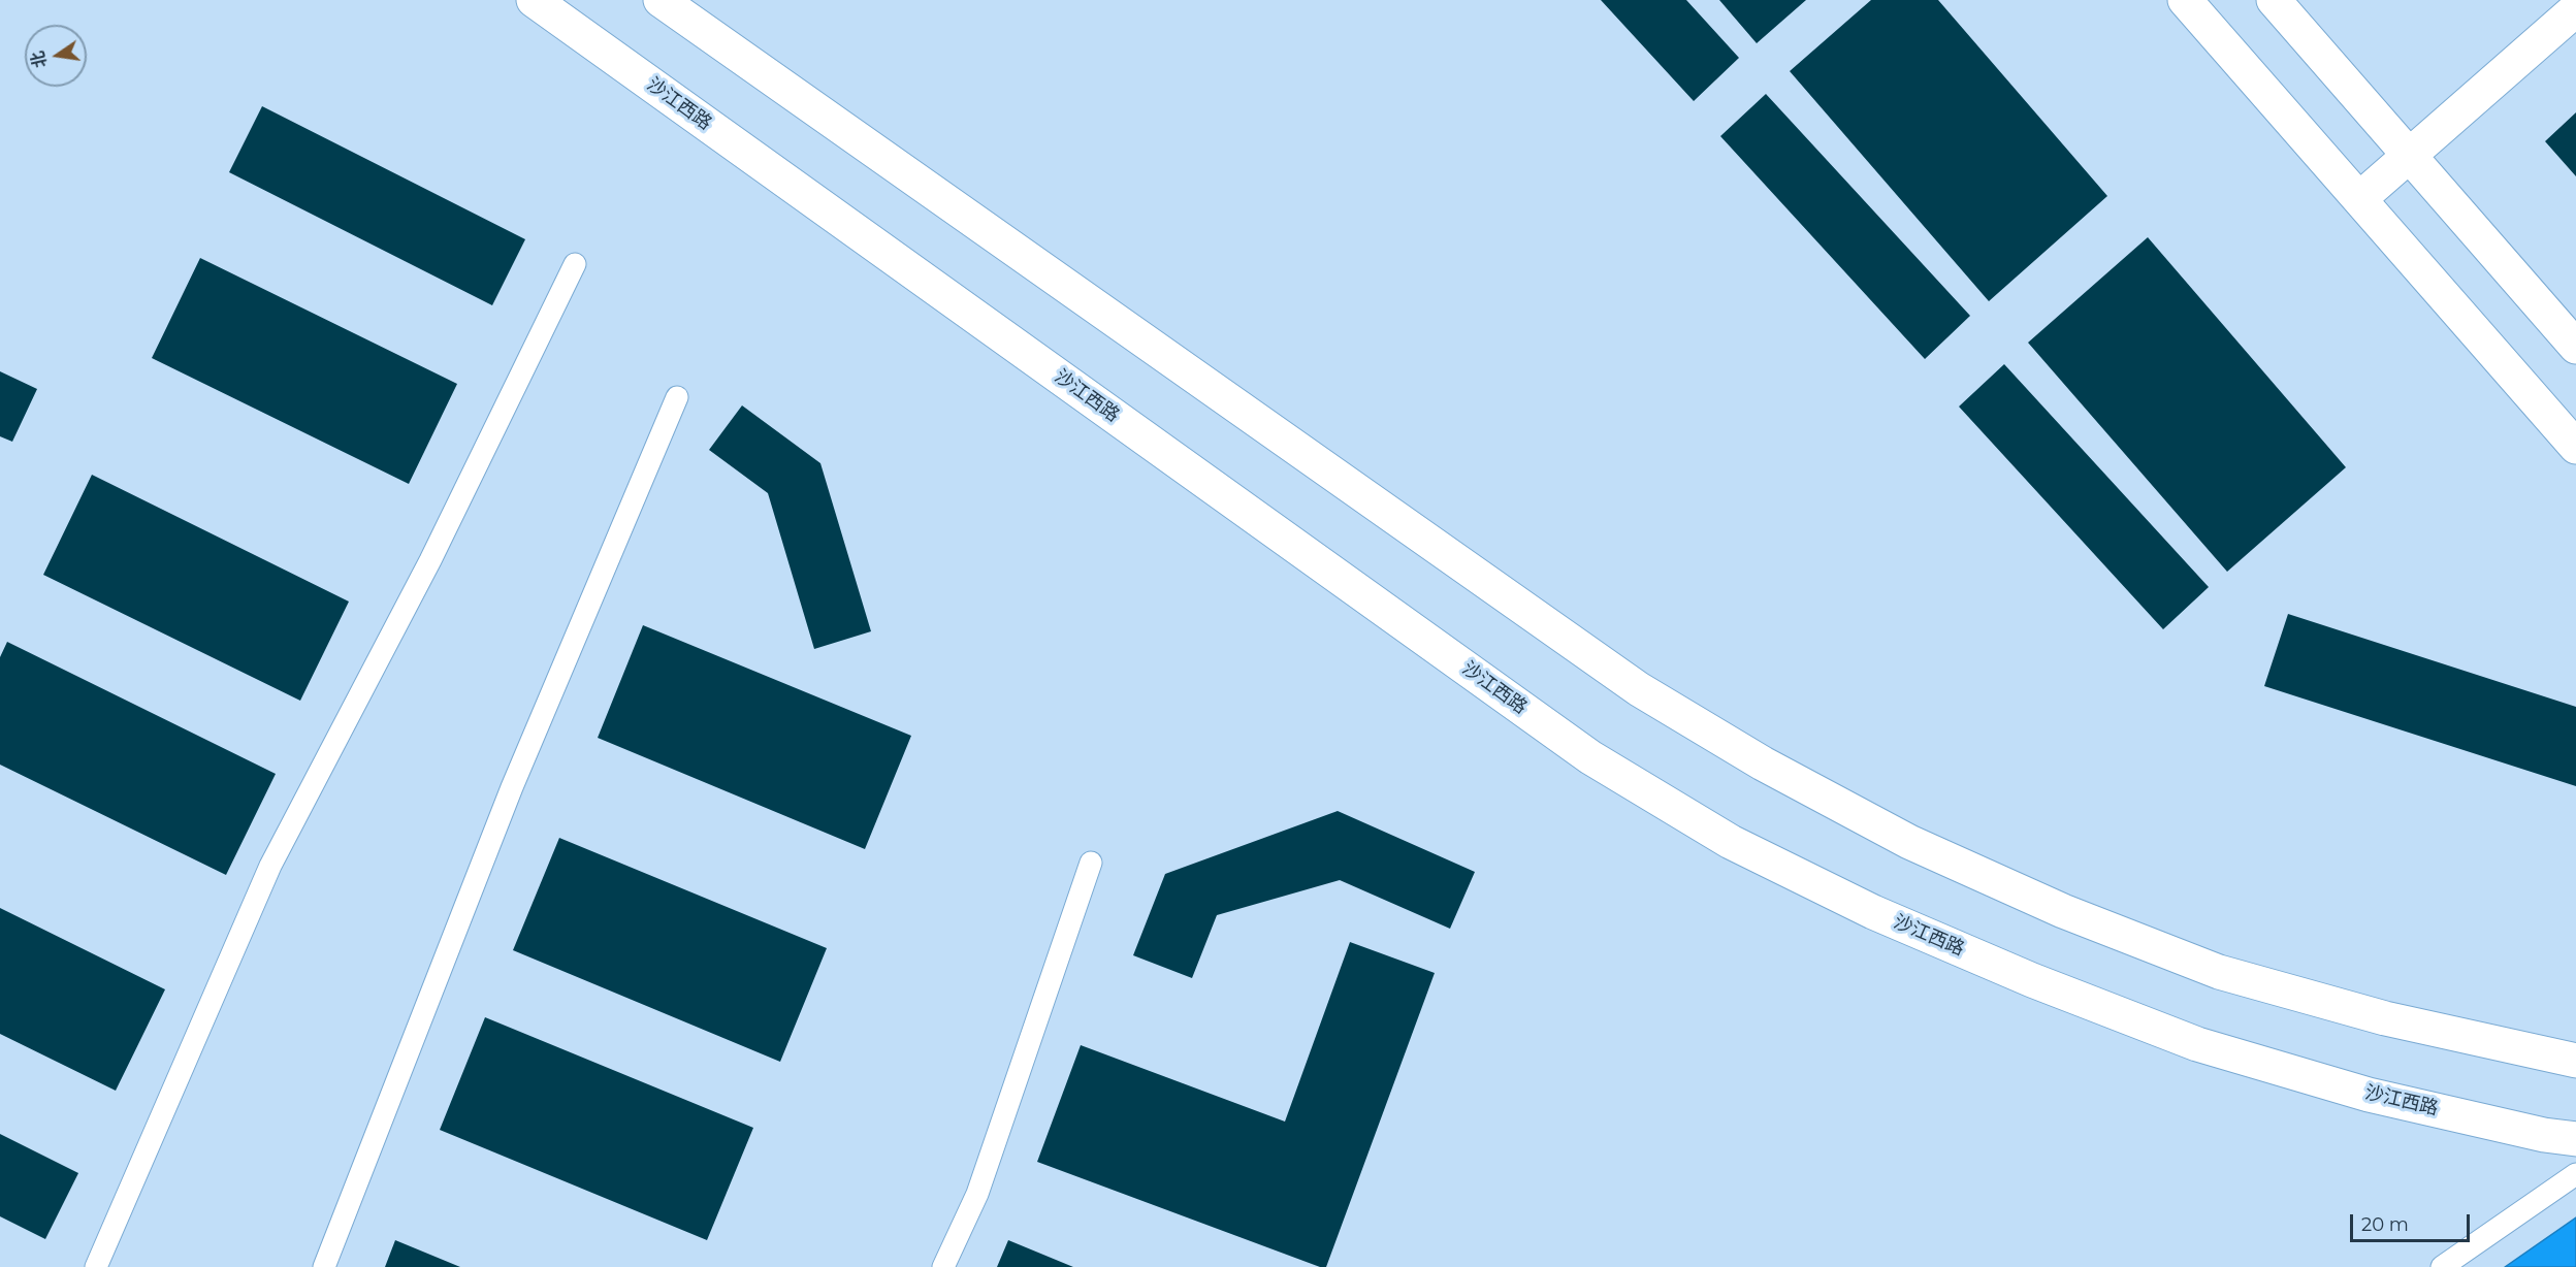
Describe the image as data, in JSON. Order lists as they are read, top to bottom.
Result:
{
  "streets": {
    "street": ["沙江西路"]
  },
  "scale_bar": "20 m",
  "north": "left"
}
